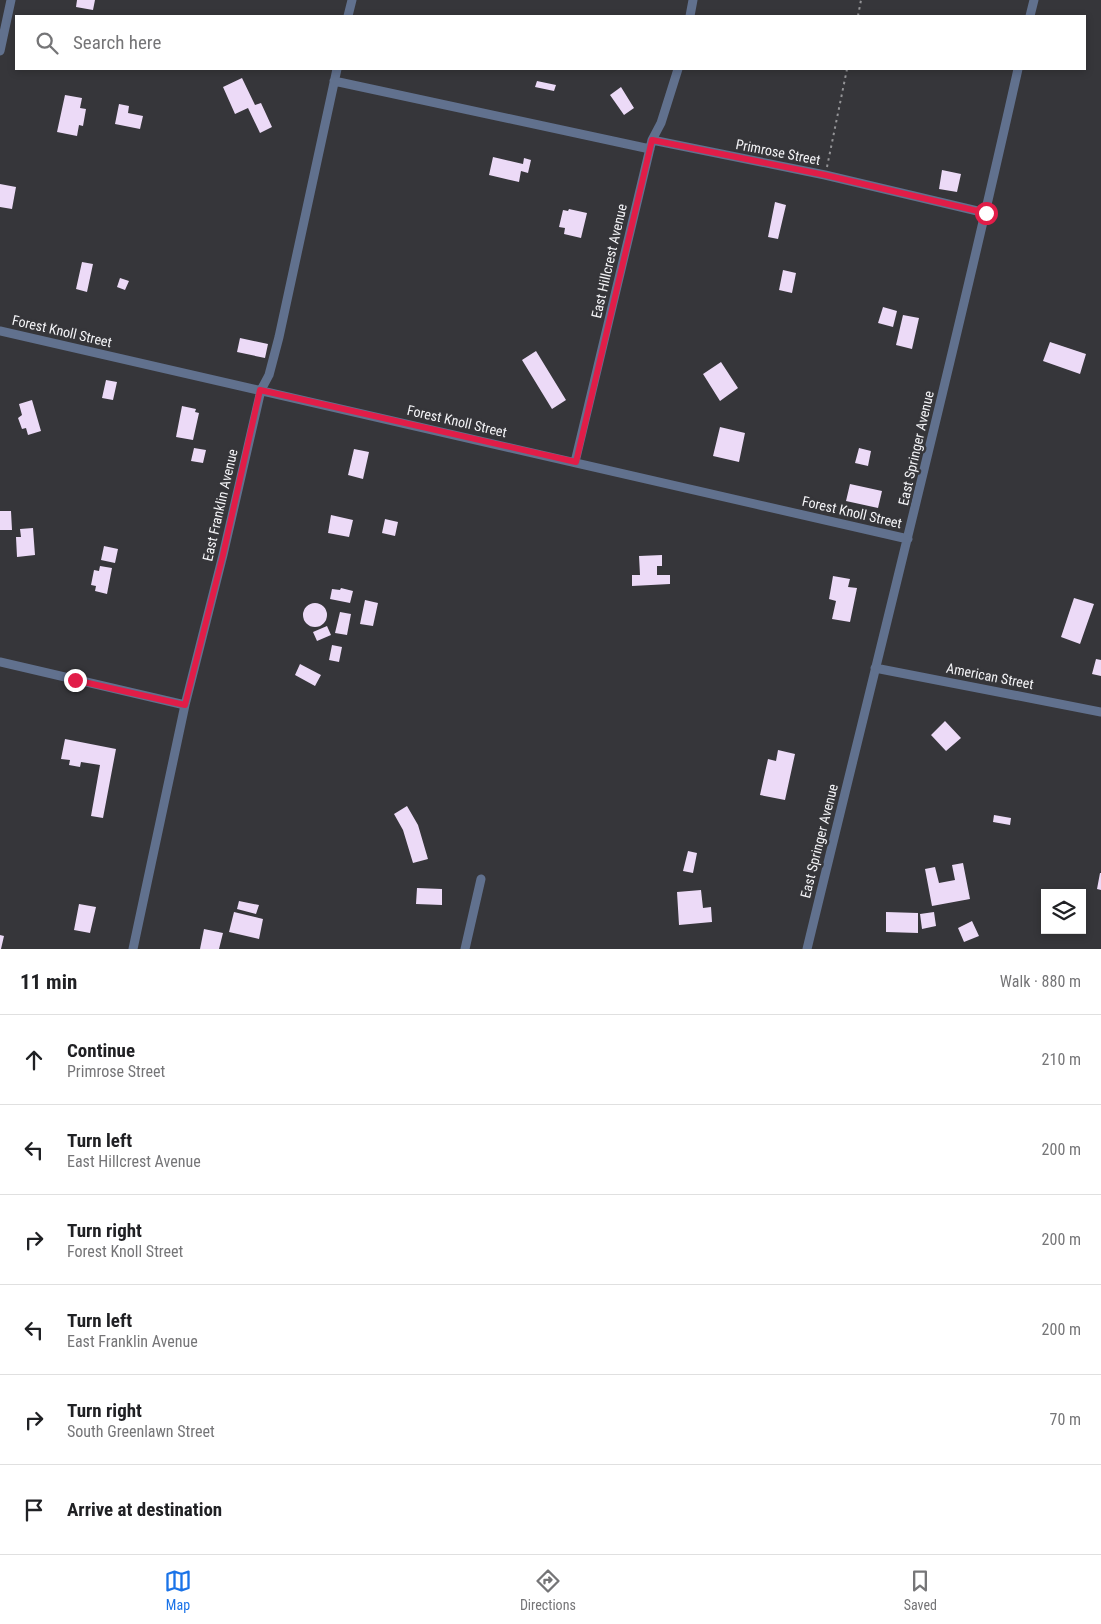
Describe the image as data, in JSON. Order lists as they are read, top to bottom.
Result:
{
  "streets": {
    "street": [
      "Primrose Street",
      "East Hillcrest Avenue",
      "Forest Knoll Street",
      "East Springer Avenue",
      "East Franklin Avenue",
      "American Street"
    ]
  },
  "crossings": [
    ["Primrose Street", "East Hillcrest Avenue"],
    ["Primrose Street", "East Springer Avenue"],
    ["Primrose Street", "East Franklin Avenue"],
    ["East Hillcrest Avenue", "Forest Knoll Street"],
    ["Forest Knoll Street", "East Springer Avenue"],
    ["Forest Knoll Street", "East Franklin Avenue"],
    ["East Springer Avenue", "American Street"]
  ],
  "page": {
    "search": "Search here",
    "heading": ["11 min", "Walk · 880 m"],
    "list": [
      ["Continue", "Primrose Street", "210 m"],
      ["Turn left", "East Hillcrest Avenue", "200 m"],
      ["Turn right", "Forest Knoll Street", "200 m"],
      ["Turn left", "East Franklin Avenue", "200 m"],
      ["Turn right", "South Greenlawn Street", "70 m"],
      "Arrive at destination"
    ],
    "nav": ["Map", "Directions", "Saved"]
  }
}
